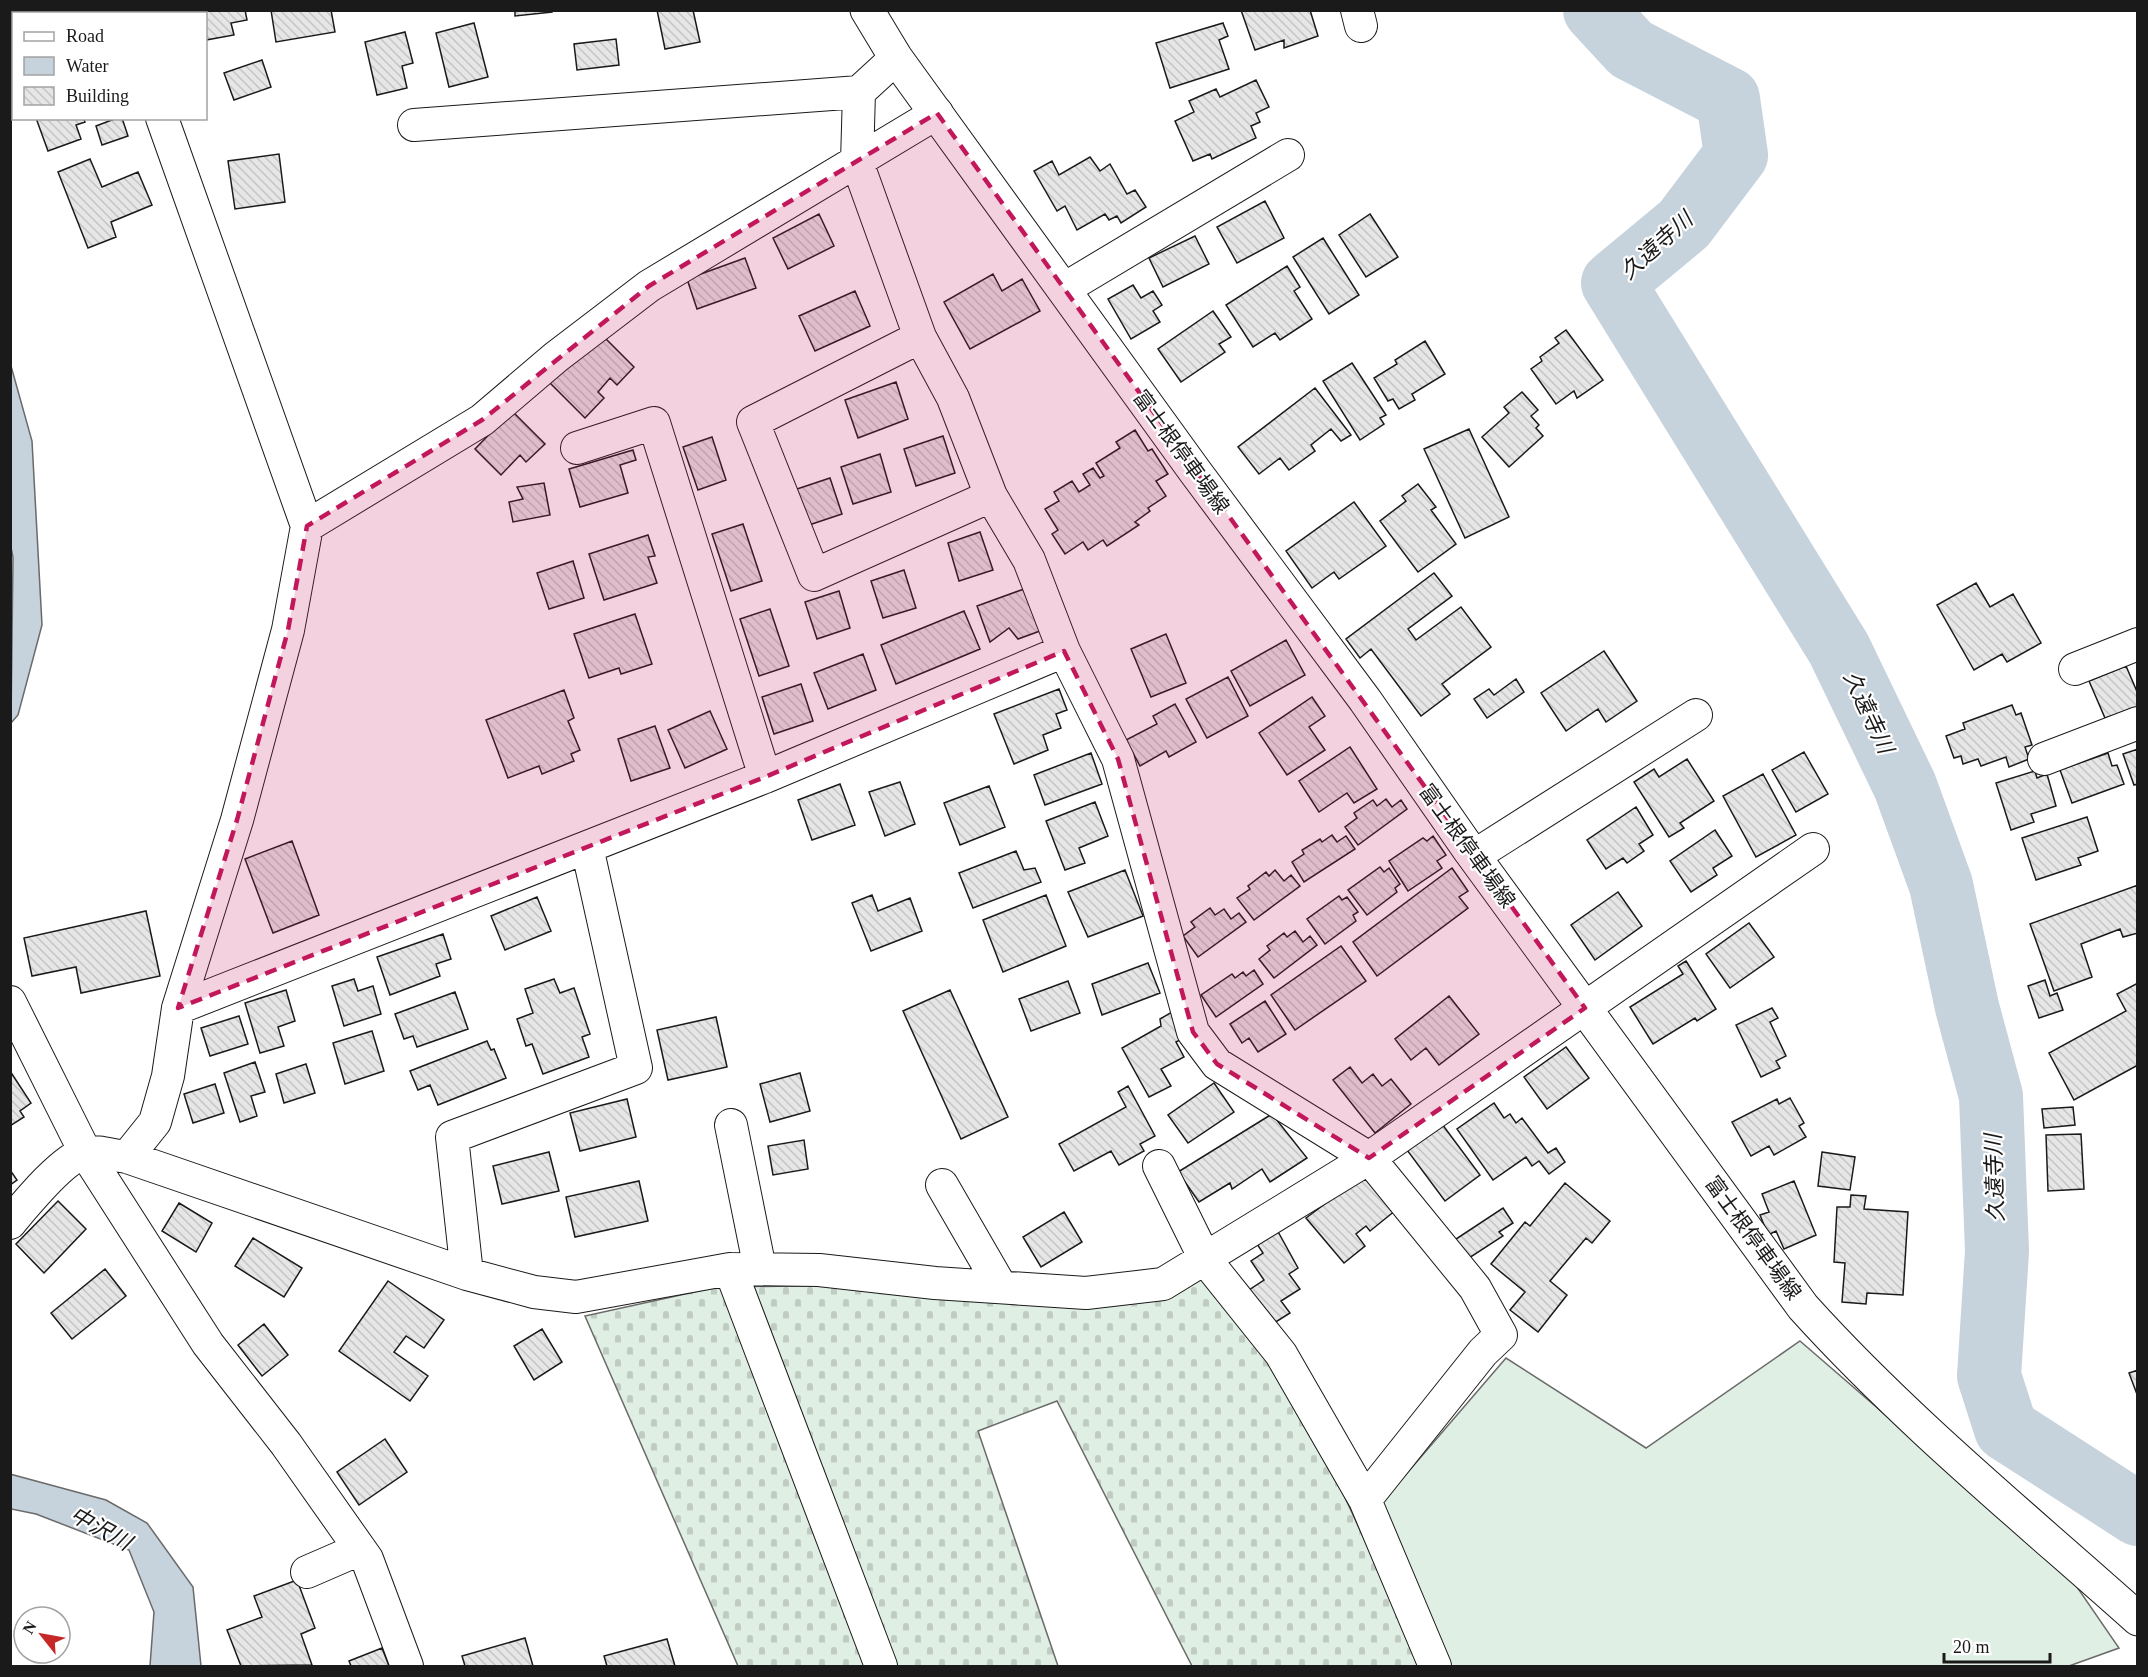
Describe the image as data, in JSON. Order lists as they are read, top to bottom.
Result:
{
  "streets": {
    "main road": ["富士根停車場線"]
  },
  "water": ["久遠寺川", "中沢川"],
  "legend": ["Road", "Water", "Building"],
  "scale_bar": "20 m",
  "north": "top left"
}
